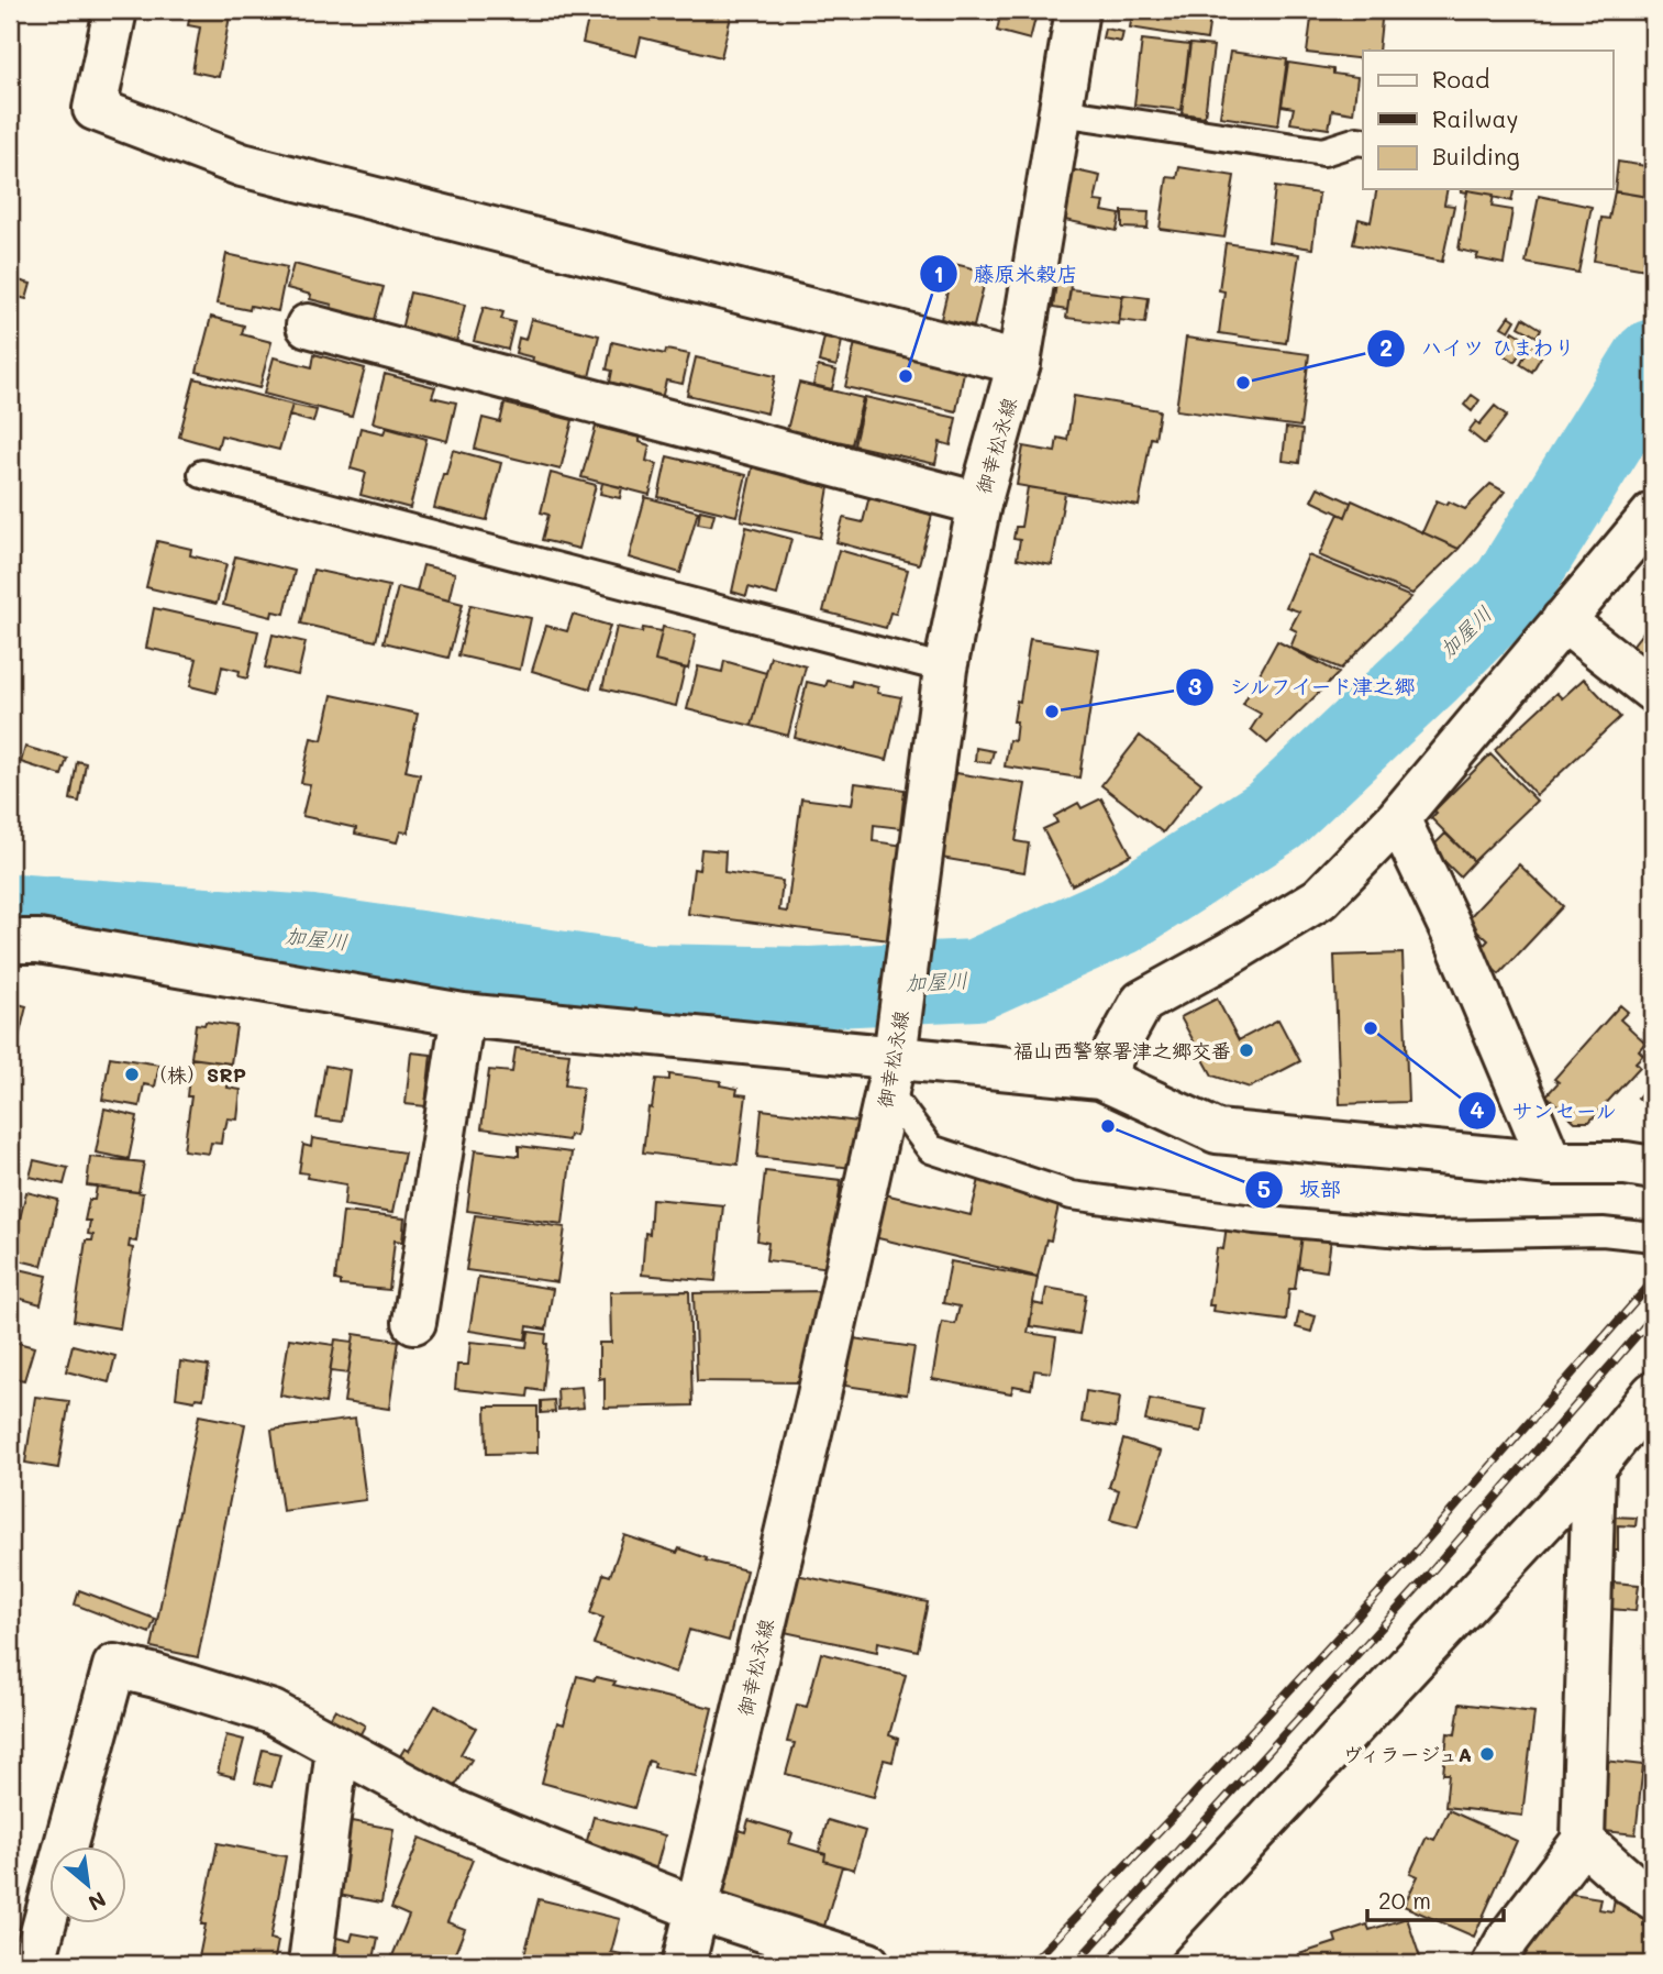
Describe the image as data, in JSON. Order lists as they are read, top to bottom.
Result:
{
  "streets": {
    "street": ["御幸松永線"]
  },
  "water": ["加屋川"],
  "places": [
    "藤原米穀店",
    "ハイツ ひまわり",
    "シルフイード津之郷",
    "サンセール",
    "福山西警察署津之郷交番",
    "（株）SRP",
    "坂部",
    "ヴィラージュA"
  ],
  "legend": ["Road", "Railway", "Building"],
  "scale_bar": "20 m",
  "north": "bottom right"
}
